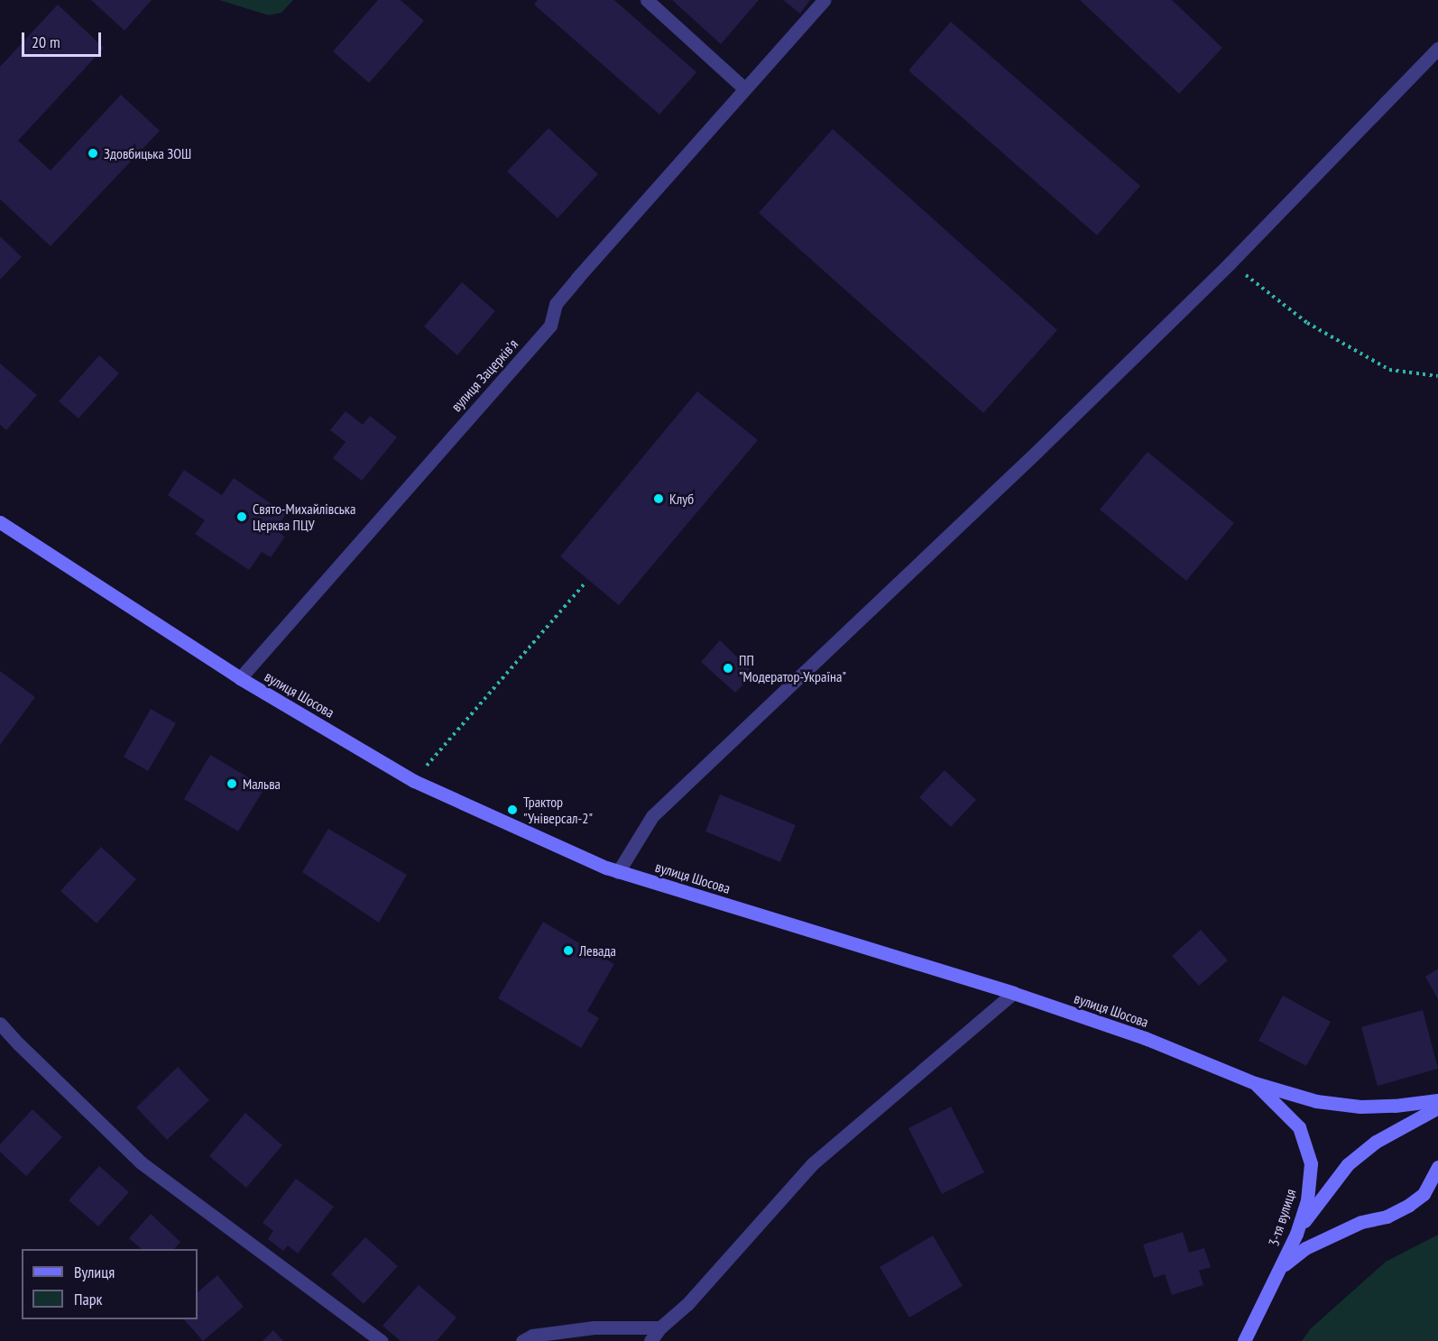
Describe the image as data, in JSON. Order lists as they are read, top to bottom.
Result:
{
  "streets": {
    "main road": ["вулиця Шосова", "3-тя вулиця"],
    "street": ["вулиця Зацерківʼя"]
  },
  "crossings": [
    ["вулиця Зацерківʼя", "вулиця Шосова"],
    ["вулиця Шосова", "3-тя вулиця"]
  ],
  "places": [
    "Здовбицька ЗОШ",
    "Клуб",
    "Свято-Михайлівська Церква ПЦУ",
    "ПП \"Модератор-Україна\"",
    "Мальва",
    "Трактор \"Універсал-2\"",
    "Левада"
  ],
  "legend": ["Вулиця", "Парк"],
  "scale_bar": "20 m"
}
